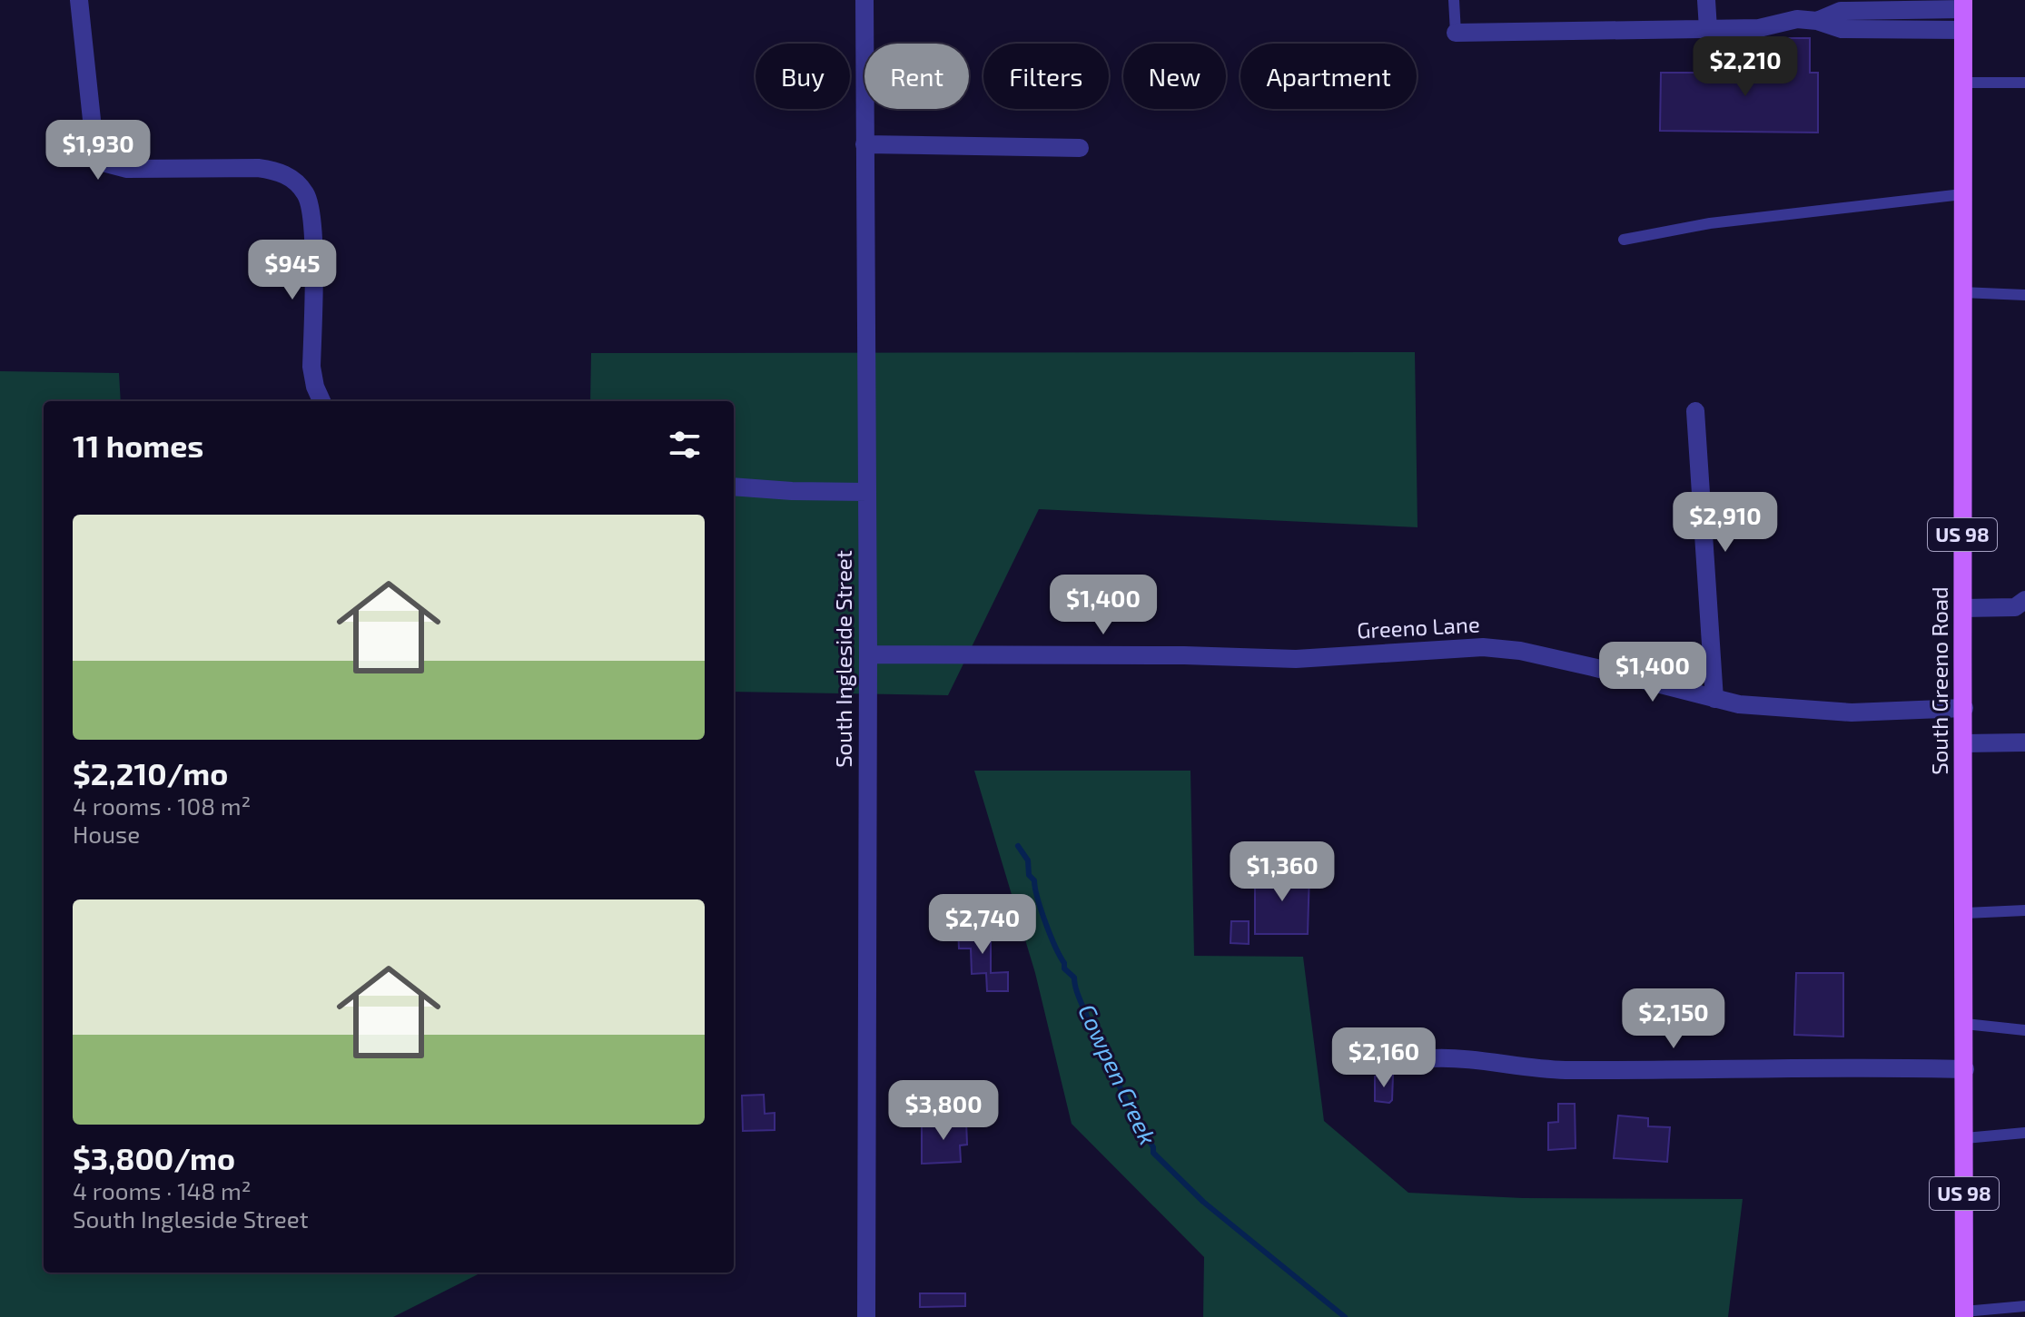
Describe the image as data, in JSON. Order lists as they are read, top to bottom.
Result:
{
  "streets": {
    "main road": ["US 98", "South Greeno Road"],
    "street": ["Greeno Lane", "South Ingleside Street"]
  },
  "crossings": [
    ["Greeno Lane", "South Ingleside Street"],
    ["Greeno Lane", "South Greeno Road"]
  ],
  "water": ["Cowpen Creek"],
  "page": {
    "price": [
      "$2,210",
      "$1,930",
      "$945",
      "$2,910",
      "$1,400",
      "$1,400",
      "$1,360",
      "$2,740",
      "$2,150",
      "$2,160",
      "$3,800"
    ],
    "chip": [
      "Buy",
      "Rent",
      "Filters",
      "New",
      "Apartment"
    ],
    "heading": "11 homes",
    "list": [
      {
        "name": "$2,210/mo",
        "note": "4 rooms · 108 m² · House"
      },
      {
        "name": "$3,800/mo",
        "note": "4 rooms · 148 m² · South Ingleside Street"
      }
    ]
  }
}
